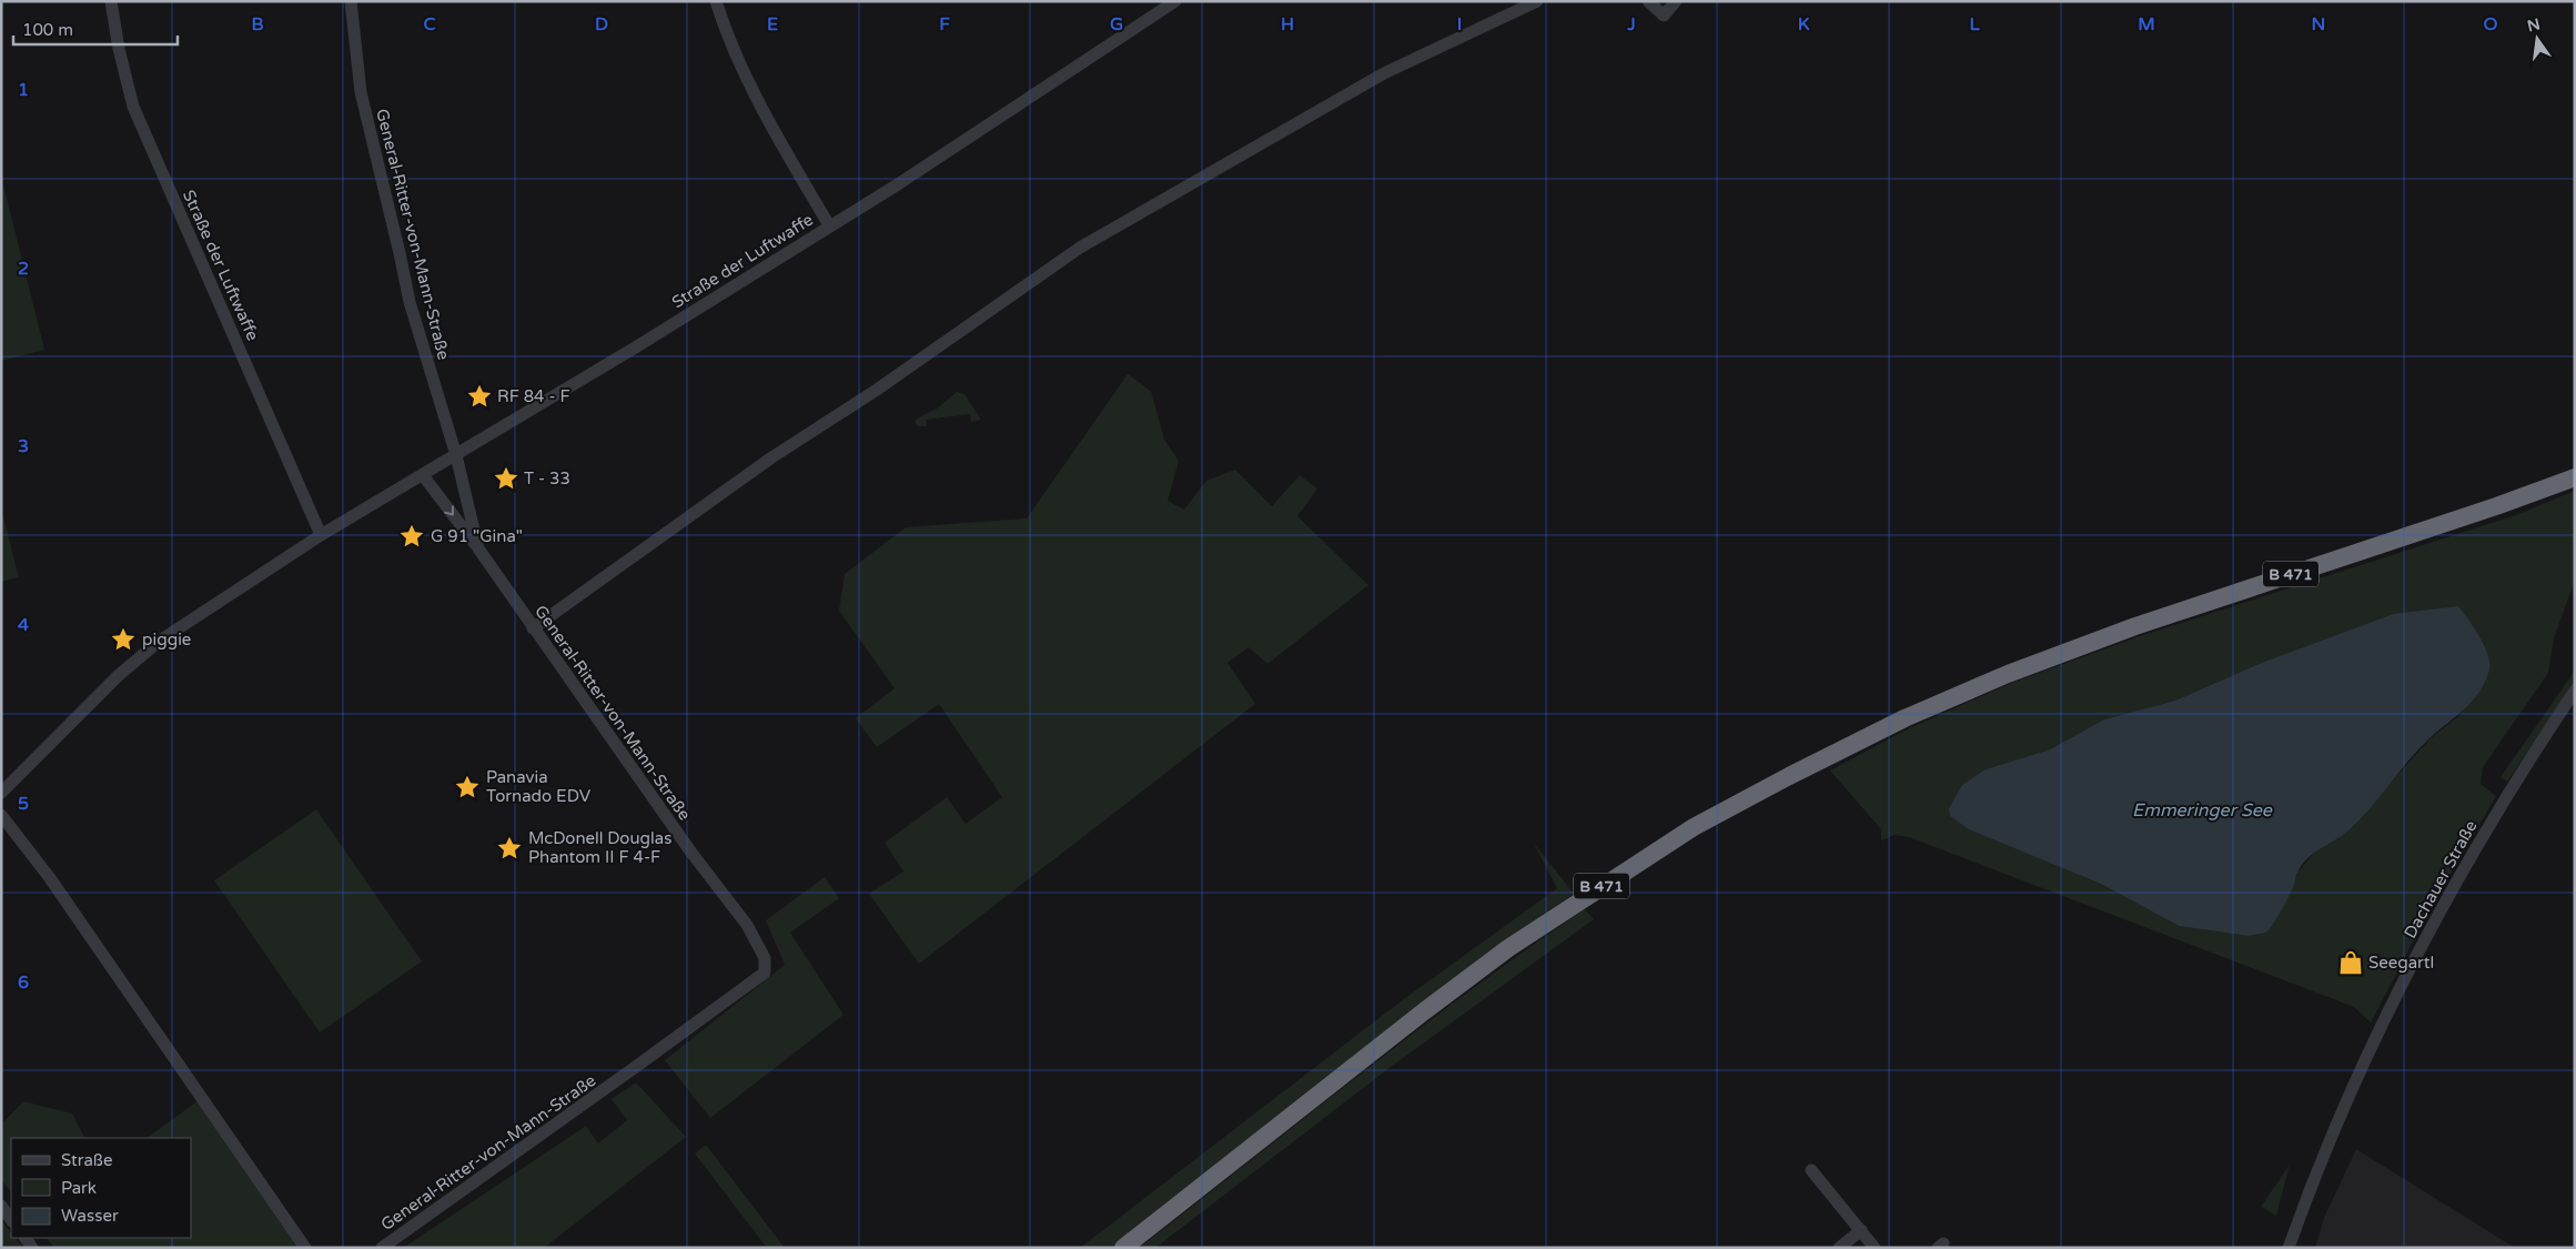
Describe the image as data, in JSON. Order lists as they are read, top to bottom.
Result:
{
  "streets": {
    "highway": ["B 471"],
    "street": ["General-Ritter-von-Mann-Straße", "Straße der Luftwaffe", "Dachauer Straße"]
  },
  "crossings": [
    ["General-Ritter-von-Mann-Straße", "Straße der Luftwaffe"]
  ],
  "water": ["Emmeringer See"],
  "places": {
    "place": [
      "RF 84 - F",
      "T - 33",
      "G 91 \"Gina\"",
      "piggie",
      "Panavia Tornado EDV",
      "McDonell Douglas Phantom II F 4-F"
    ],
    "shop": ["Seegartl"]
  },
  "legend": ["Straße", "Park", "Wasser"],
  "scale_bar": "100 m",
  "north": "top",
  "grid": {
    "columns": [
      "B",
      "C",
      "D",
      "E",
      "F",
      "G",
      "H",
      "I",
      "J",
      "K",
      "L",
      "M",
      "N",
      "O"
    ],
    "rows": [
      "1",
      "2",
      "3",
      "4",
      "5",
      "6"
    ]
  }
}
